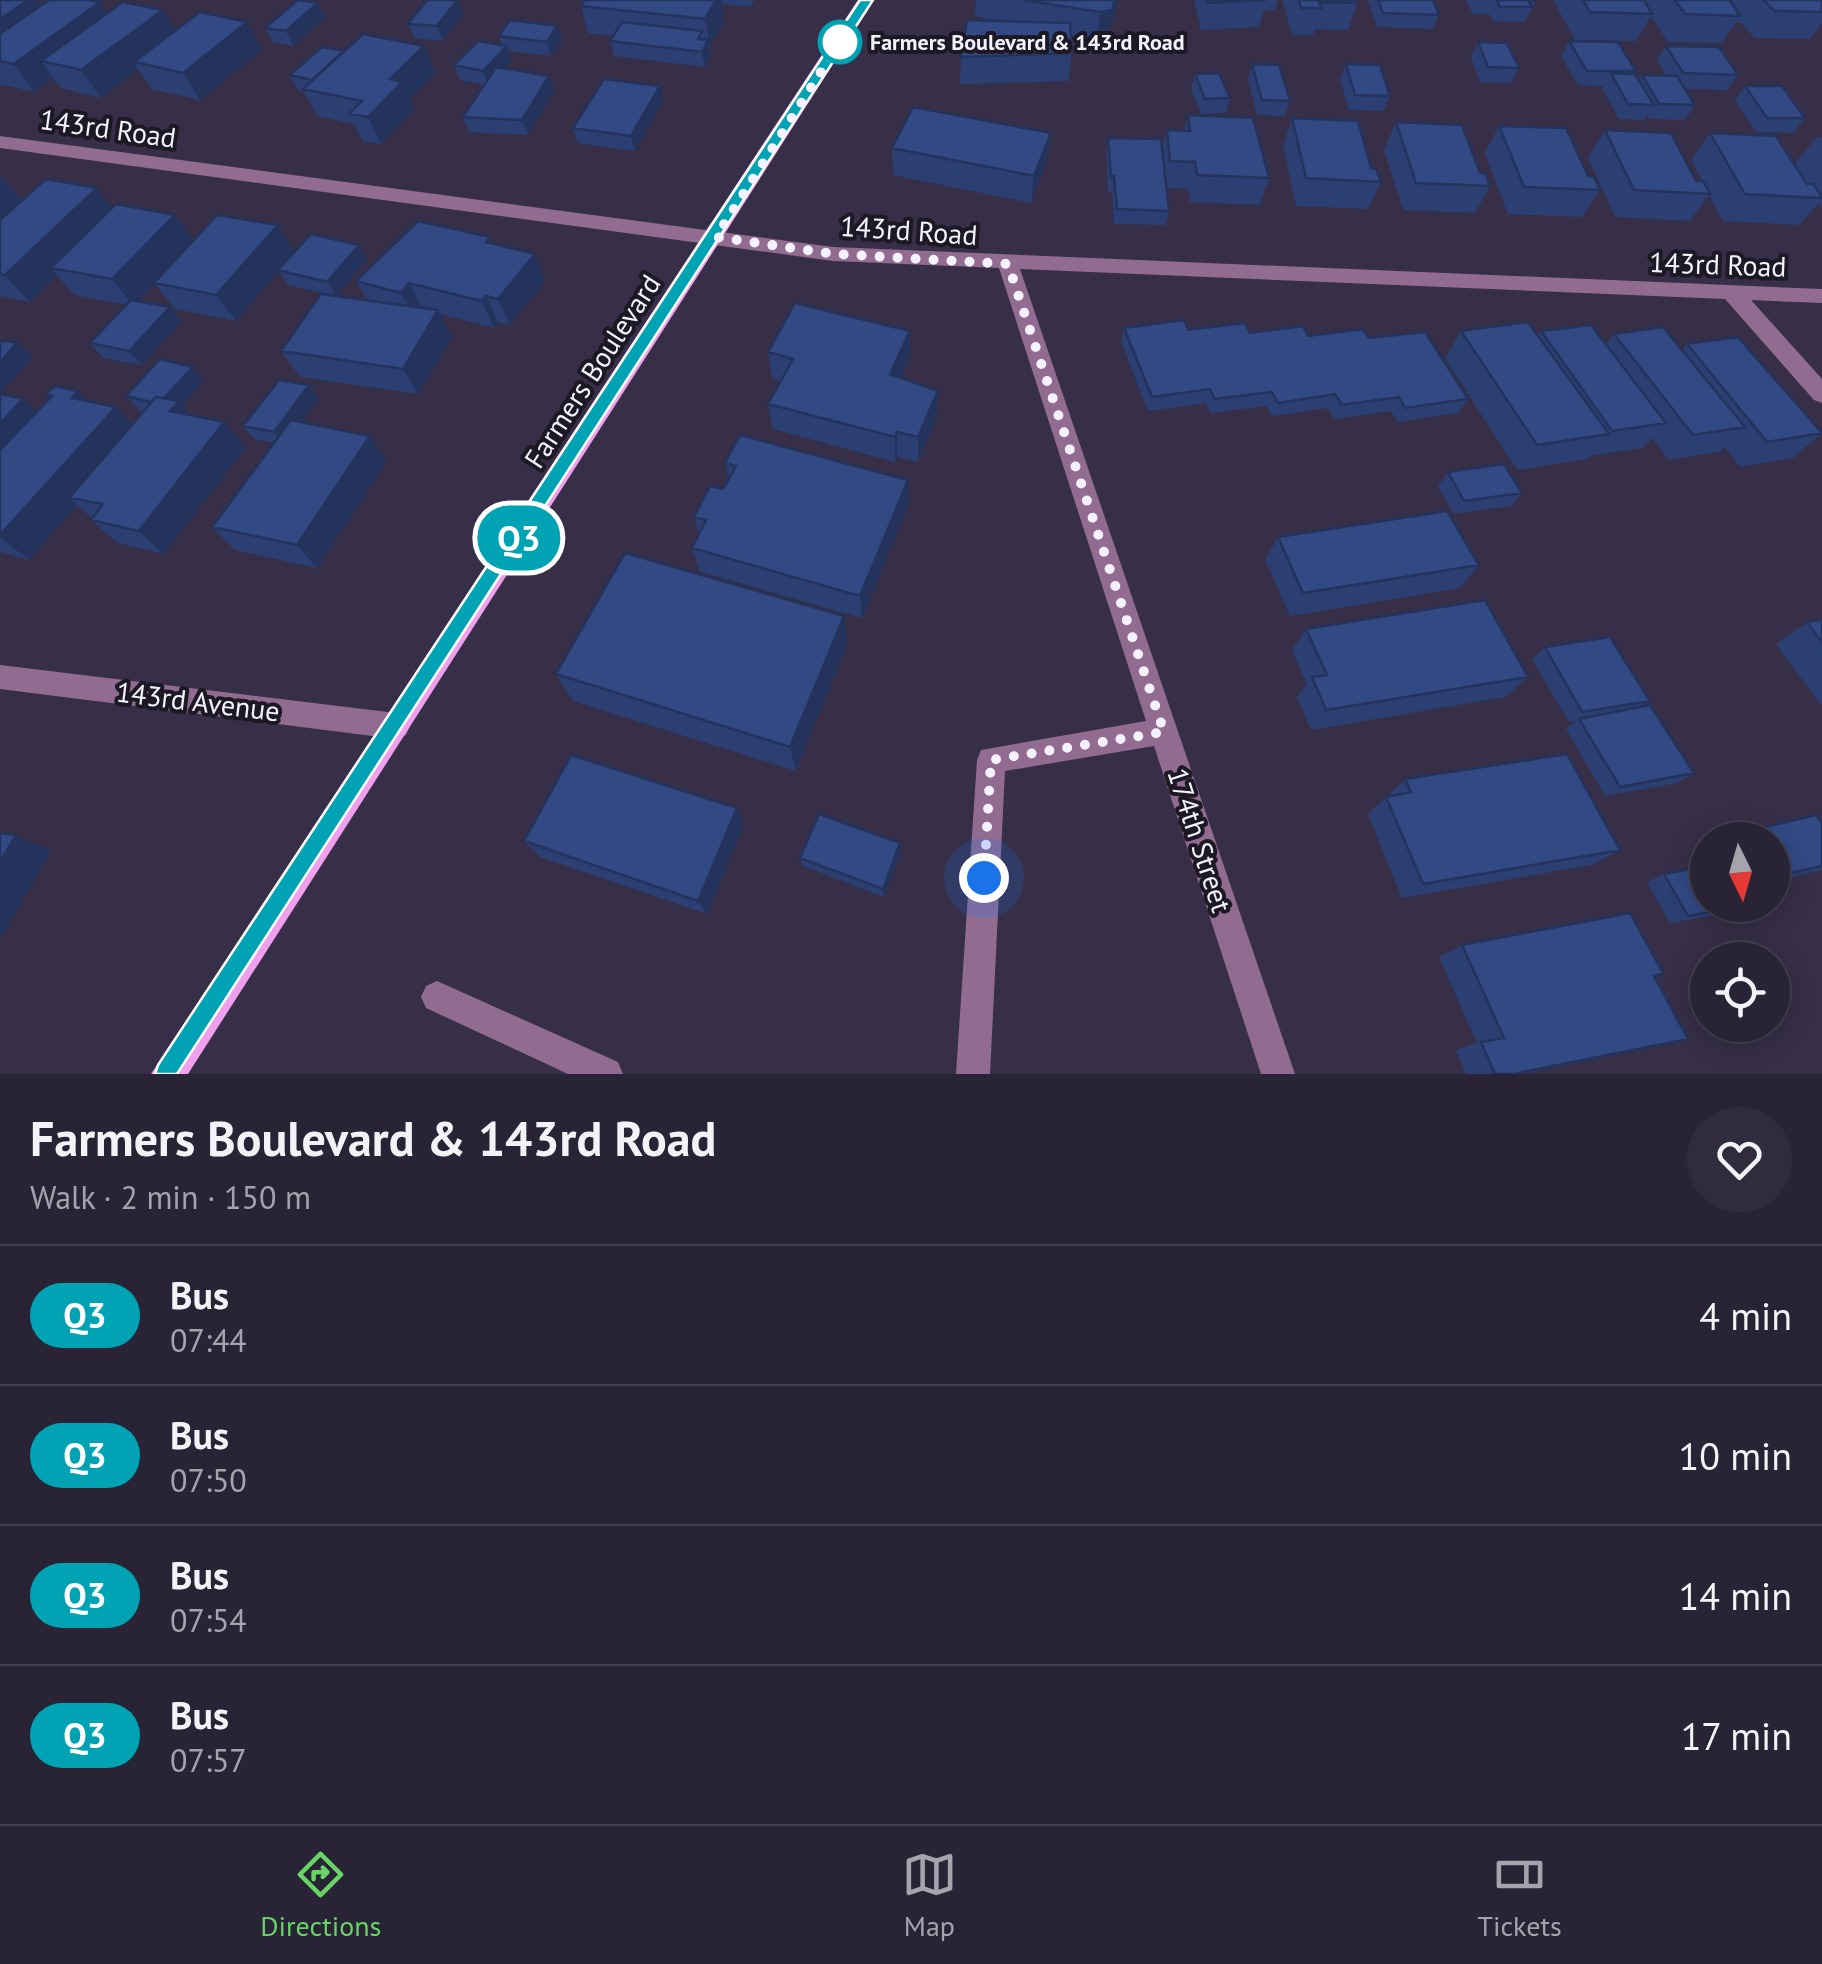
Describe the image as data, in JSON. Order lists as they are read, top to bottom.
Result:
{
  "streets": {
    "main road": ["Farmers Boulevard"],
    "street": ["143rd Road", "143rd Avenue", "174th Street"]
  },
  "crossings": [
    ["143rd Road", "Farmers Boulevard"],
    ["143rd Road", "174th Street"],
    ["Farmers Boulevard", "143rd Avenue"]
  ],
  "places": ["Farmers Boulevard & 143rd Road"],
  "lines": ["bus line Q3"],
  "north": "bottom",
  "page": {
    "on_map": "Q3",
    "heading": ["Farmers Boulevard & 143rd Road", "Walk · 2 min · 150 m"],
    "list": [
      {
        "mark": "Q3",
        "name": "Bus",
        "note": "07:44",
        "value": "4 min"
      },
      {
        "mark": "Q3",
        "name": "Bus",
        "note": "07:50",
        "value": "10 min"
      },
      {
        "mark": "Q3",
        "name": "Bus",
        "note": "07:54",
        "value": "14 min"
      },
      {
        "mark": "Q3",
        "name": "Bus",
        "note": "07:57",
        "value": "17 min"
      }
    ],
    "tabs": ["Directions", "Map", "Tickets"]
  }
}
